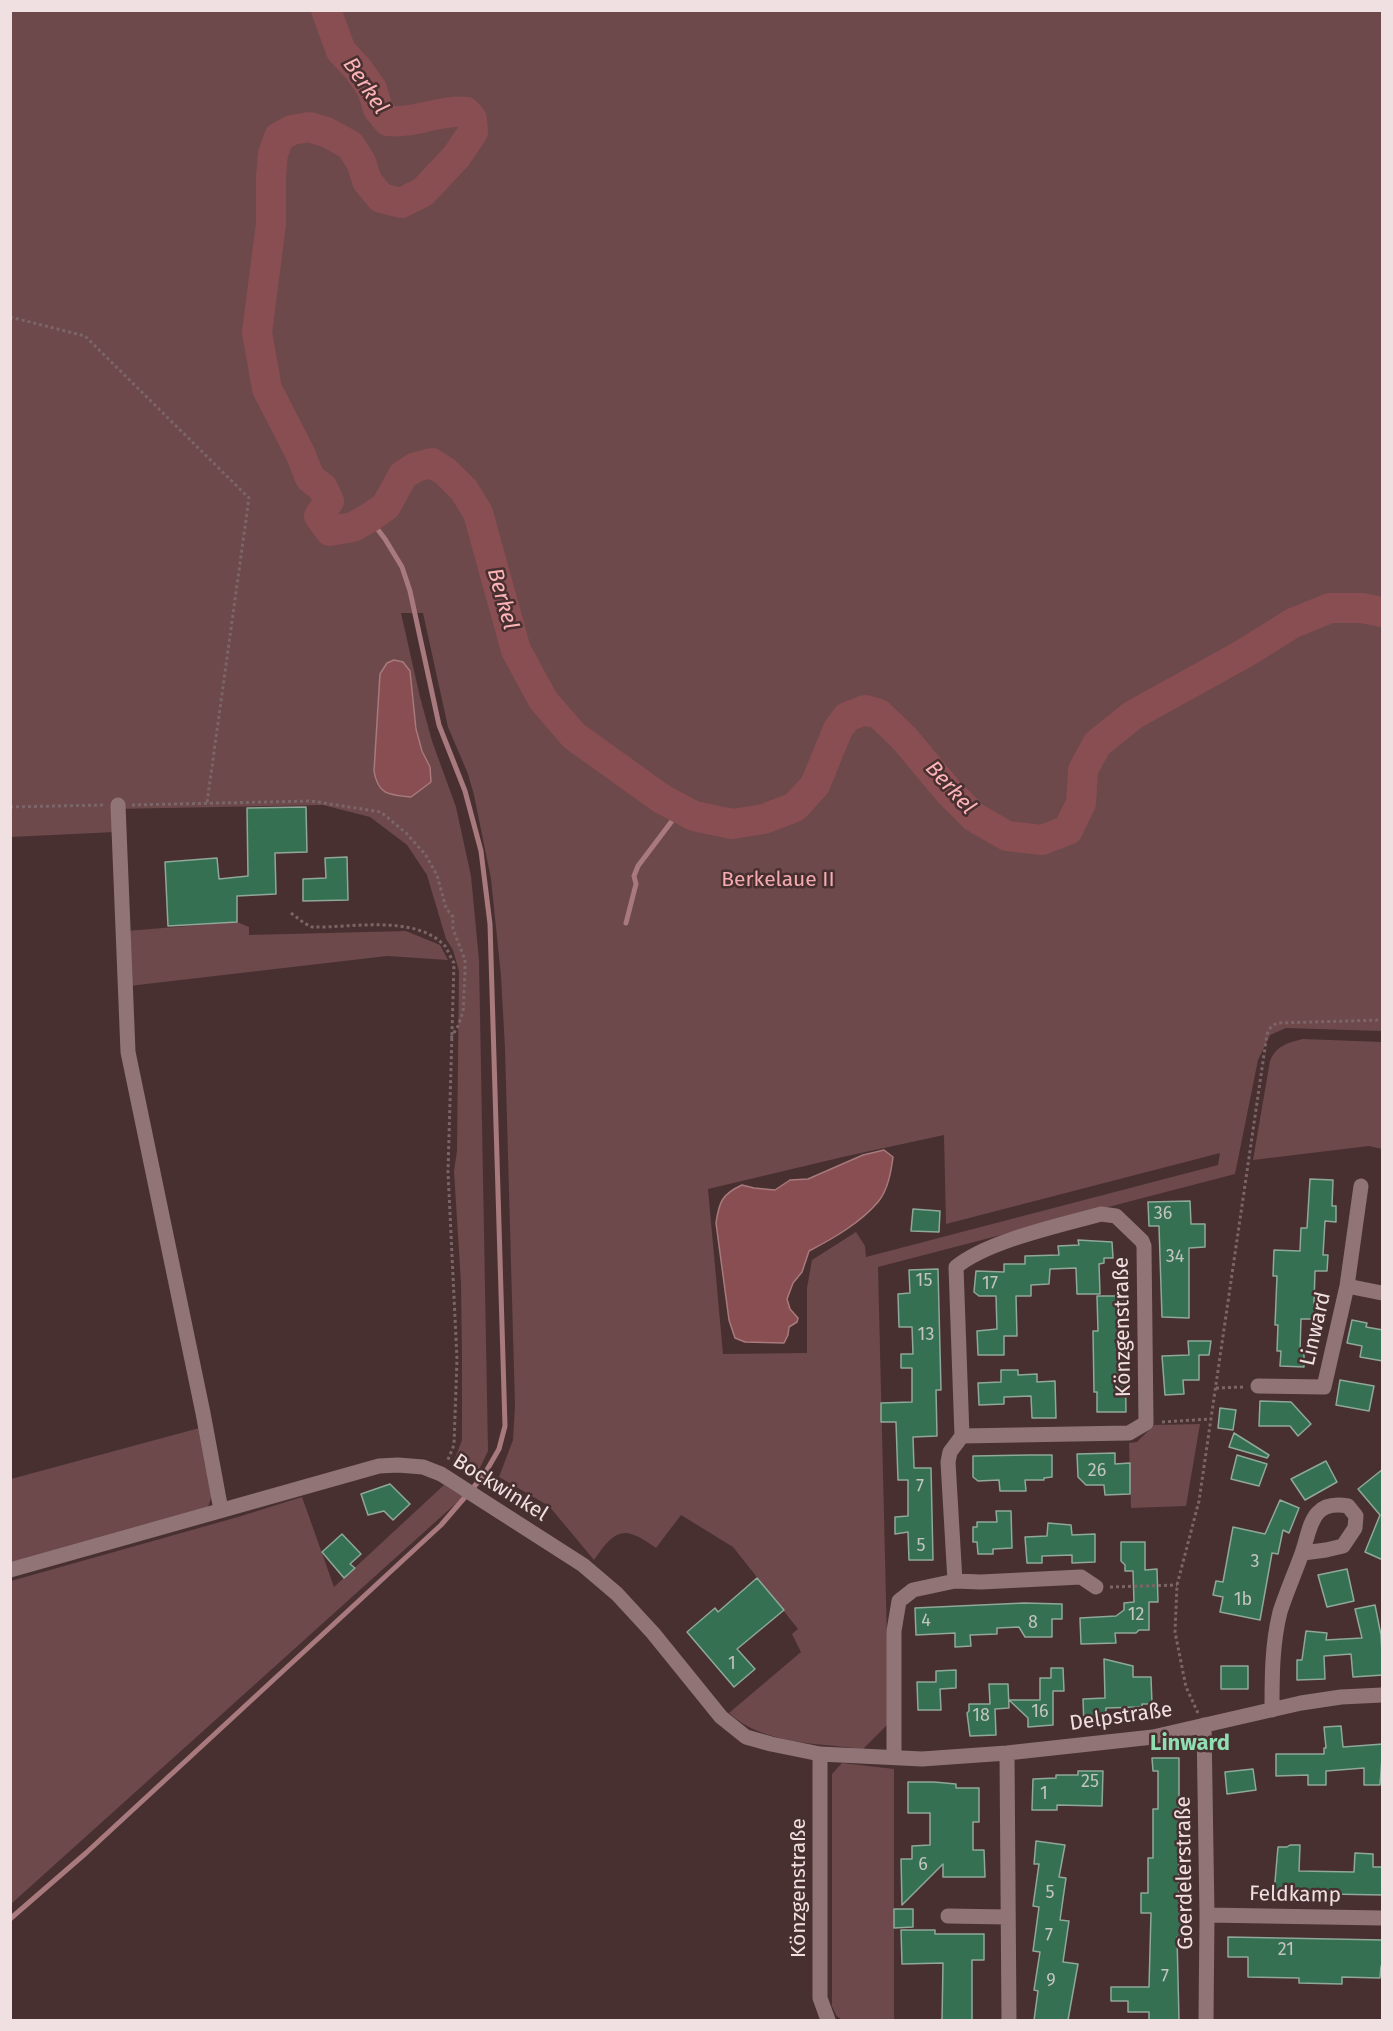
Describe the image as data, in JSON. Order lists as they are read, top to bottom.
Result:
{
  "streets": {
    "street": [
      "Könzgenstraße",
      "Linward",
      "Bockwinkel",
      "Delpstraße",
      "Goerdelerstraße",
      "Feldkamp"
    ]
  },
  "crossings": [
    ["Könzgenstraße", "Bockwinkel"],
    ["Bockwinkel", "Delpstraße"],
    ["Delpstraße", "Goerdelerstraße"],
    ["Goerdelerstraße", "Feldkamp"]
  ],
  "districts": ["Linward"],
  "water": ["Berkel"],
  "parks": ["Berkelaue II"],
  "house_numbers": [
    "36",
    "34",
    "15",
    "17",
    "13",
    "26",
    "7",
    "5",
    "3",
    "1b",
    "12",
    "4",
    "8",
    "1",
    "16",
    "18",
    "25",
    "1",
    "6",
    "5",
    "7",
    "21",
    "7",
    "9"
  ]
}
